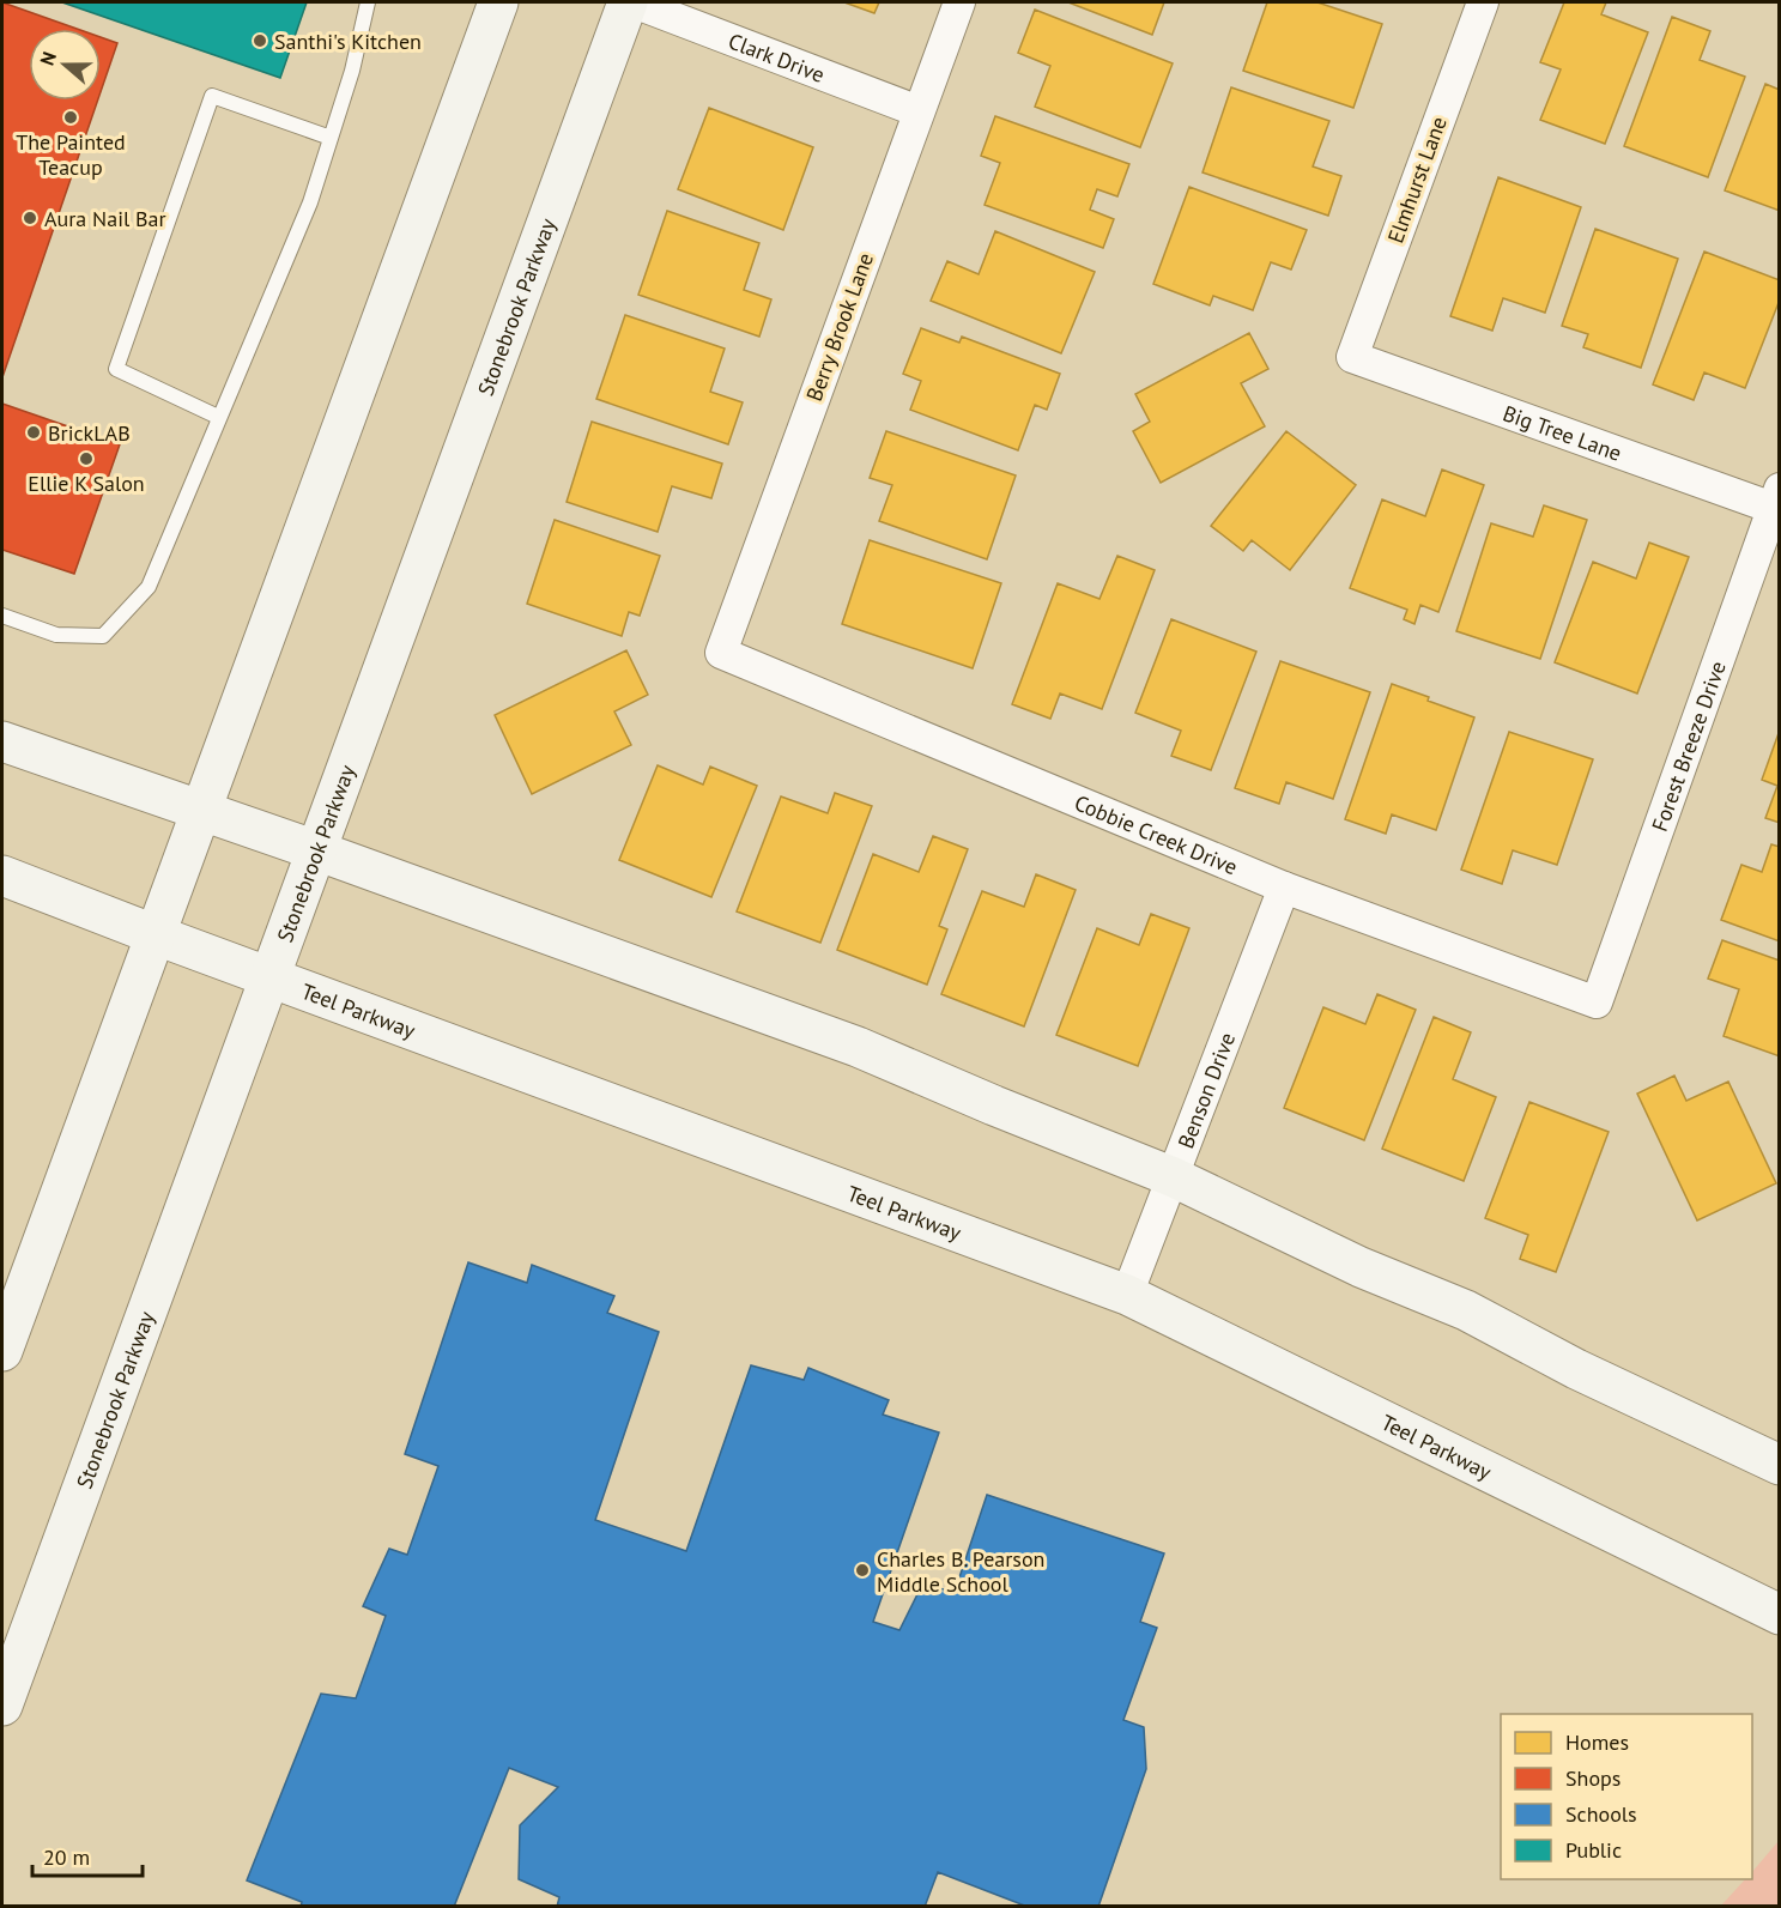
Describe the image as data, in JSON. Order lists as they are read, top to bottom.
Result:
{
  "streets": {
    "main road": ["Stonebrook Parkway", "Teel Parkway"],
    "street": [
      "Clark Drive",
      "Elmhurst Lane",
      "Berry Brook Lane",
      "Big Tree Lane",
      "Forest Breeze Drive",
      "Cobbie Creek Drive",
      "Benson Drive"
    ]
  },
  "crossings": [
    ["Clark Drive", "Berry Brook Lane"],
    ["Elmhurst Lane", "Big Tree Lane"],
    ["Stonebrook Parkway", "Teel Parkway"],
    ["Berry Brook Lane", "Cobbie Creek Drive"],
    ["Big Tree Lane", "Forest Breeze Drive"],
    ["Forest Breeze Drive", "Cobbie Creek Drive"],
    ["Cobbie Creek Drive", "Benson Drive"],
    ["Teel Parkway", "Benson Drive"]
  ],
  "places": [
    "Santhi's Kitchen",
    "The Painted Teacup",
    "Aura Nail Bar",
    "BrickLAB",
    "Ellie K Salon",
    "Charles B. Pearson Middle School"
  ],
  "legend": [
    "Homes",
    "Shops",
    "Schools",
    "Public"
  ],
  "scale_bar": "20 m",
  "north": "left"
}
